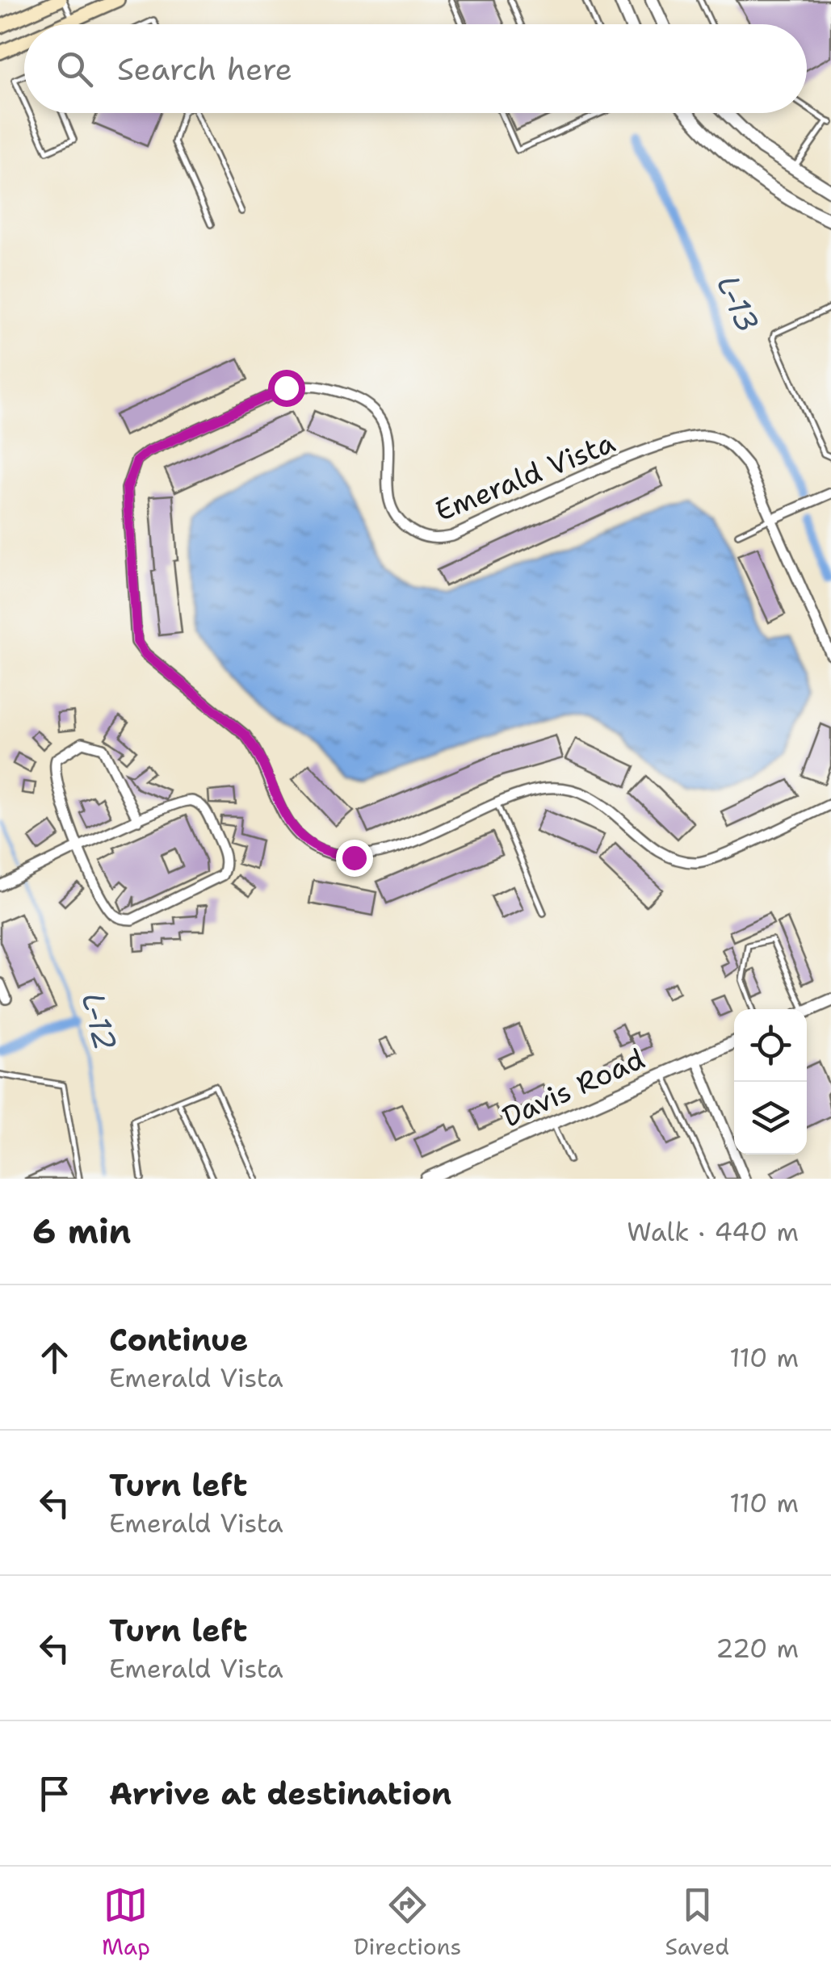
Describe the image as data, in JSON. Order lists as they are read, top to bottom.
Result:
{
  "streets": {
    "street": ["Emerald Vista", "Davis Road"]
  },
  "water": ["L-13", "L-12"],
  "page": {
    "search": "Search here",
    "heading": ["6 min", "Walk · 440 m"],
    "list": [
      ["Continue", "Emerald Vista", "110 m"],
      ["Turn left", "Emerald Vista", "110 m"],
      ["Turn left", "Emerald Vista", "220 m"],
      "Arrive at destination"
    ],
    "nav": ["Map", "Directions", "Saved"]
  }
}
